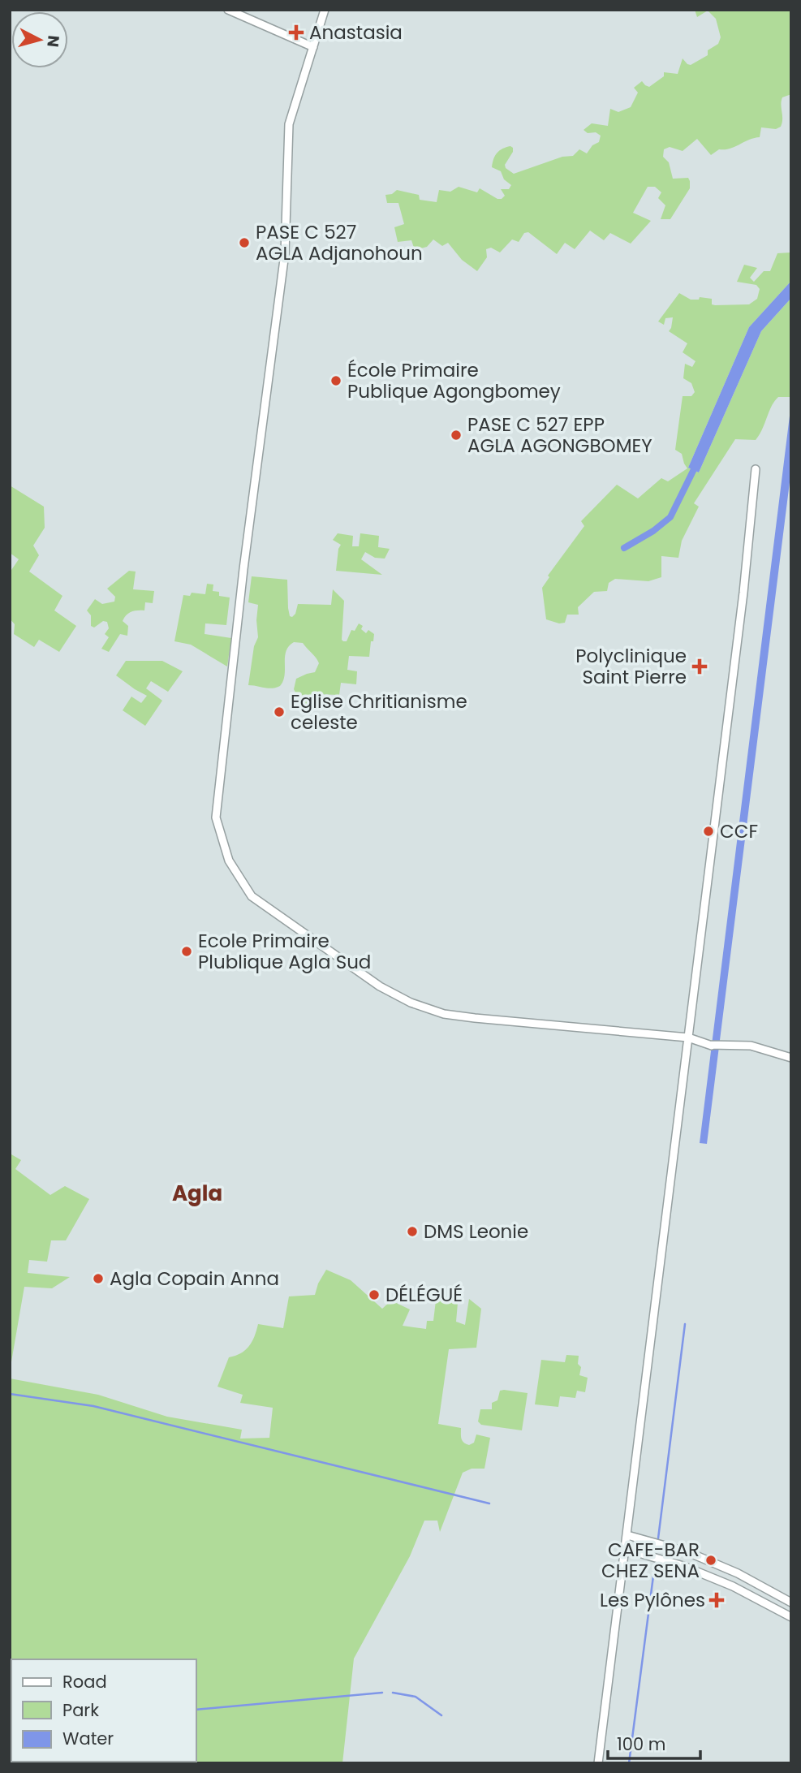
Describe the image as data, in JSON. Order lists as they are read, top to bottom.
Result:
{
  "districts": ["Agla"],
  "places": {
    "health": ["Anastasia", "Polyclinique Saint Pierre", "Les Pylônes"],
    "other": [
      "PASE C 527 AGLA Adjanohoun",
      "École Primaire Publique Agongbomey",
      "PASE C 527 EPP AGLA AGONGBOMEY",
      "Eglise Chritianisme celeste",
      "CCF",
      "Ecole Primaire Plublique Agla Sud",
      "DMS Leonie",
      "Agla Copain Anna",
      "DÉLÉGUÉ",
      "CAFE-BAR CHEZ SENA"
    ]
  },
  "legend": ["Road", "Park", "Water"],
  "scale_bar": "100 m",
  "north": "right"
}
